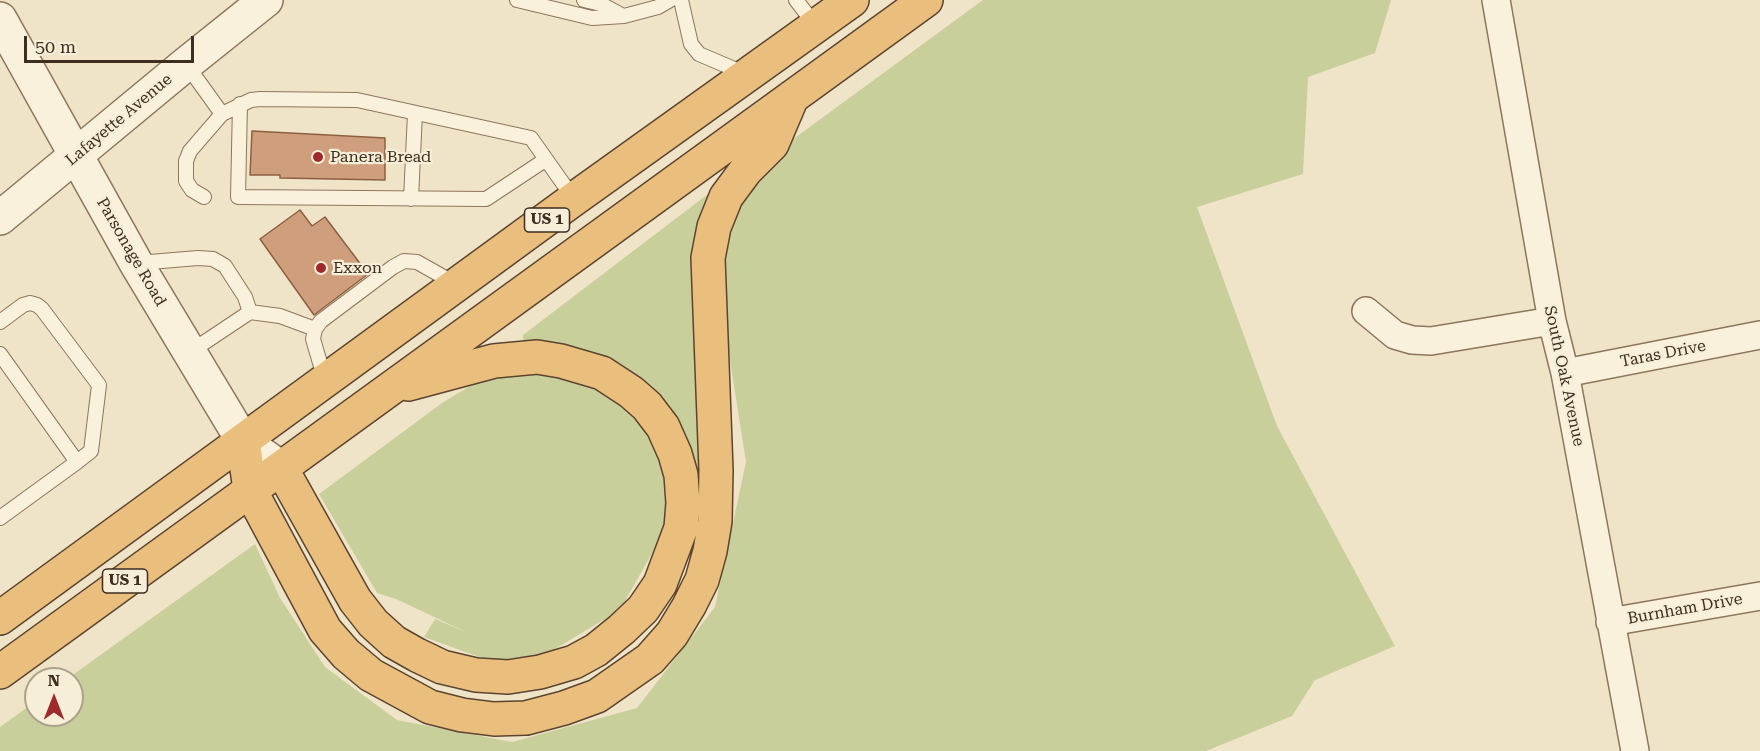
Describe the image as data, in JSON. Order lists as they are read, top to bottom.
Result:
{
  "streets": {
    "highway": ["US 1"],
    "street": [
      "Lafayette Avenue",
      "Parsonage Road",
      "Taras Drive",
      "South Oak Avenue",
      "Burnham Drive"
    ]
  },
  "crossings": [
    ["Lafayette Avenue", "Parsonage Road"],
    ["US 1", "Parsonage Road"],
    ["Taras Drive", "South Oak Avenue"],
    ["South Oak Avenue", "Burnham Drive"]
  ],
  "places": ["Panera Bread", "Exxon"],
  "scale_bar": "50 m",
  "north": "top"
}
